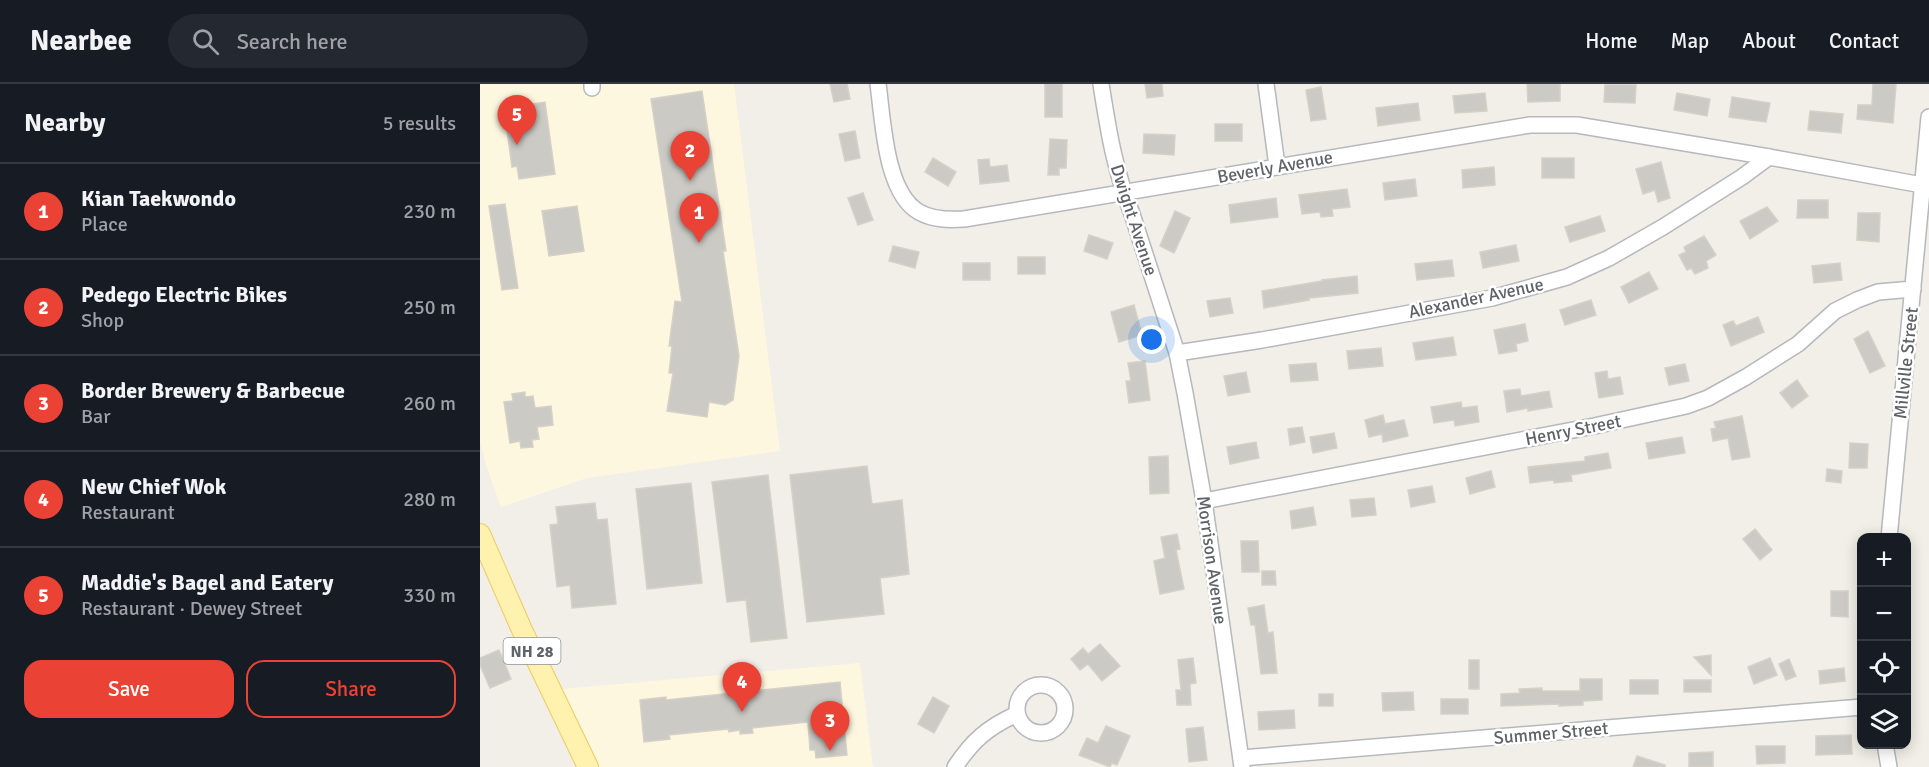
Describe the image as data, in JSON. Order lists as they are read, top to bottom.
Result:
{
  "streets": {
    "main road": ["NH 28"],
    "street": [
      "Beverly Avenue",
      "Dwight Avenue",
      "Alexander Avenue",
      "Millville Street",
      "Henry Street",
      "Morrison Avenue",
      "Summer Street"
    ]
  },
  "crossings": [
    ["Beverly Avenue", "Dwight Avenue"],
    ["Beverly Avenue", "Alexander Avenue"],
    ["Dwight Avenue", "Alexander Avenue"],
    ["Dwight Avenue", "Morrison Avenue"],
    ["Alexander Avenue", "Morrison Avenue"],
    ["Millville Street", "Henry Street"],
    ["Henry Street", "Morrison Avenue"],
    ["Morrison Avenue", "Summer Street"]
  ],
  "page": {
    "header": "Nearbee",
    "search": "Search here",
    "nav": [
      "Home",
      "Map",
      "About",
      "Contact"
    ],
    "heading": ["Nearby", "5 results"],
    "pins": [
      "5",
      "2",
      "1",
      "4",
      "3"
    ],
    "list": [
      {
        "mark": "1",
        "name": "Kian Taekwondo",
        "note": "Place",
        "value": "230 m"
      },
      {
        "mark": "2",
        "name": "Pedego Electric Bikes",
        "note": "Shop",
        "value": "250 m"
      },
      {
        "mark": "3",
        "name": "Border Brewery & Barbecue",
        "note": "Bar",
        "value": "260 m"
      },
      {
        "mark": "4",
        "name": "New Chief Wok",
        "note": "Restaurant",
        "value": "280 m"
      },
      {
        "mark": "5",
        "name": "Maddie's Bagel and Eatery",
        "note": "Restaurant · Dewey Street",
        "value": "330 m"
      }
    ],
    "map_buttons": ["+", "−"],
    "buttons": ["Save", "Share"]
  }
}
